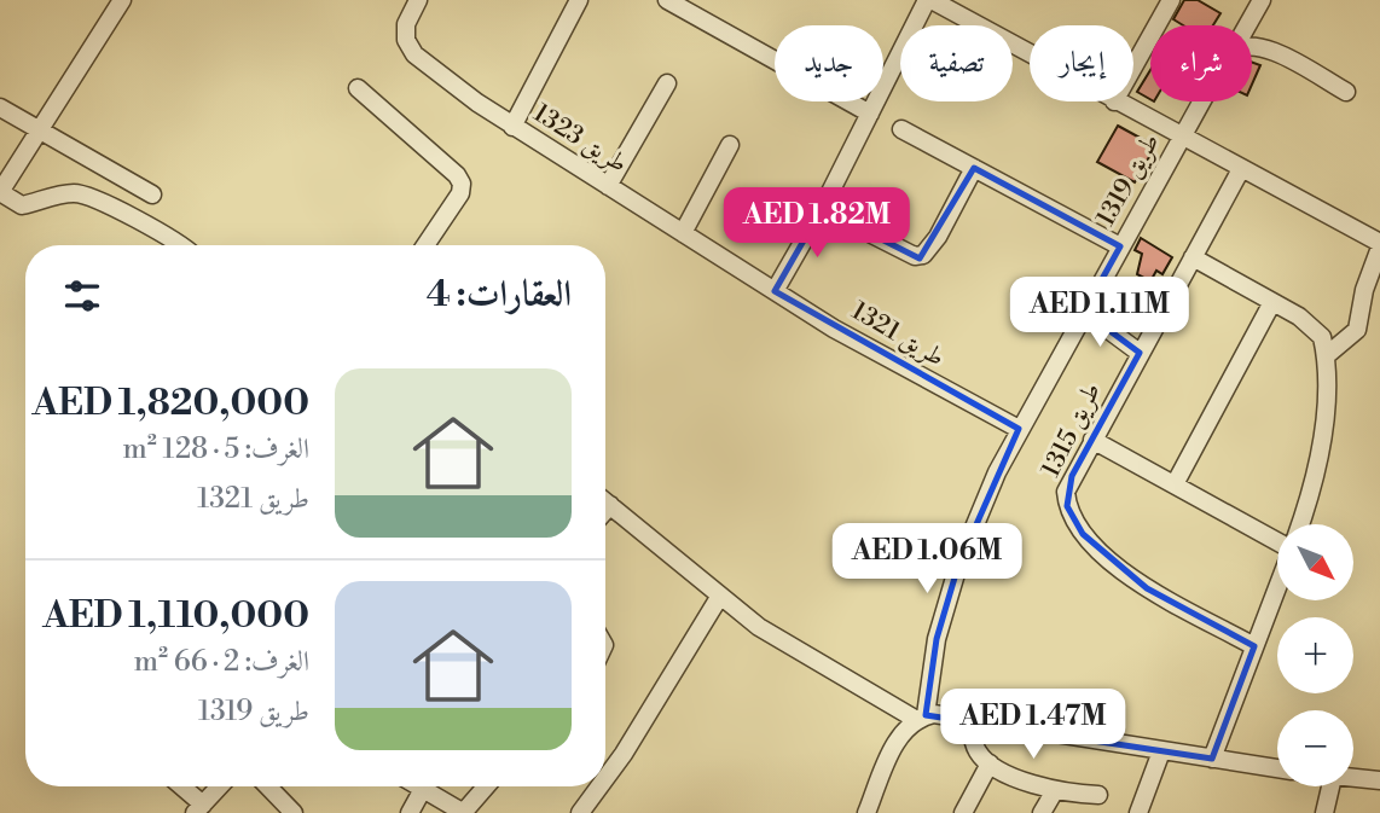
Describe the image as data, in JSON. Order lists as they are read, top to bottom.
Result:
{
  "streets": {
    "street": [
      "طريق 1323",
      "طريق 1319",
      "طريق 1321",
      "طريق 1315"
    ]
  },
  "crossings": [
    ["طريق 1323", "طريق 1321"],
    ["طريق 1319", "طريق 1321"]
  ],
  "north": "bottom right",
  "page": {
    "chip": [
      "شراء",
      "إيجار",
      "تصفية",
      "جديد"
    ],
    "price": [
      "AED 1.82M",
      "AED 1.11M",
      "AED 1.06M",
      "AED 1.47M"
    ],
    "heading": "العقارات: 4",
    "list": [
      {
        "name": "AED 1,820,000",
        "note": "الغرف: 5 · 128 m² · طريق 1321"
      },
      {
        "name": "AED 1,110,000",
        "note": "الغرف: 2 · 66 m² · طريق 1319"
      }
    ],
    "map_buttons": ["+", "−"]
  }
}
